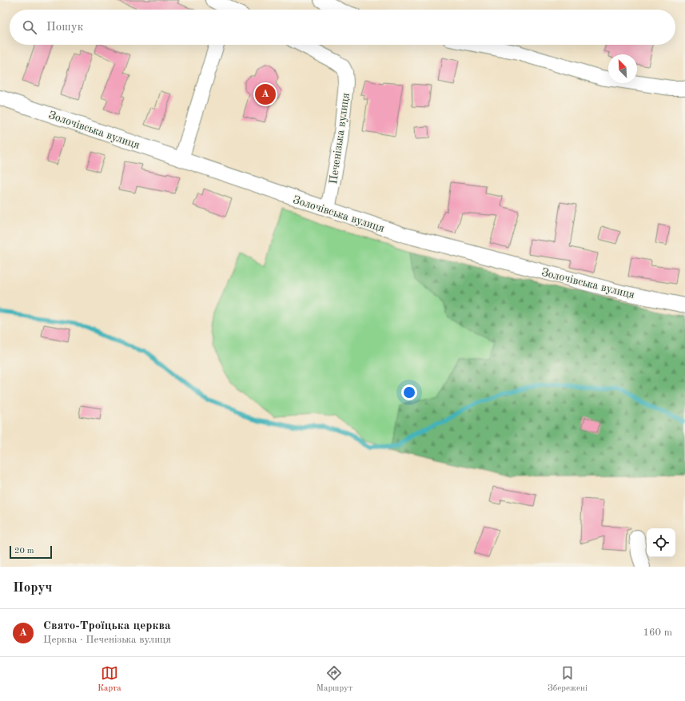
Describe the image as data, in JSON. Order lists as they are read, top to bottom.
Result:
{
  "streets": {
    "street": ["Золочівська вулиця", "Печенізька вулиця"]
  },
  "crossings": [
    ["Золочівська вулиця", "Печенізька вулиця"]
  ],
  "scale_bar": "20 m",
  "north": "top left",
  "page": {
    "search": "Пошук",
    "pins": "A",
    "scale": "20 m",
    "heading": "Поруч",
    "list": [
      {
        "mark": "A",
        "name": "Свято-Троїцька церква",
        "note": "Церква · Печенізька вулиця",
        "value": "160 m"
      }
    ],
    "nav": ["Карта", "Маршрут", "Збережені"]
  }
}
